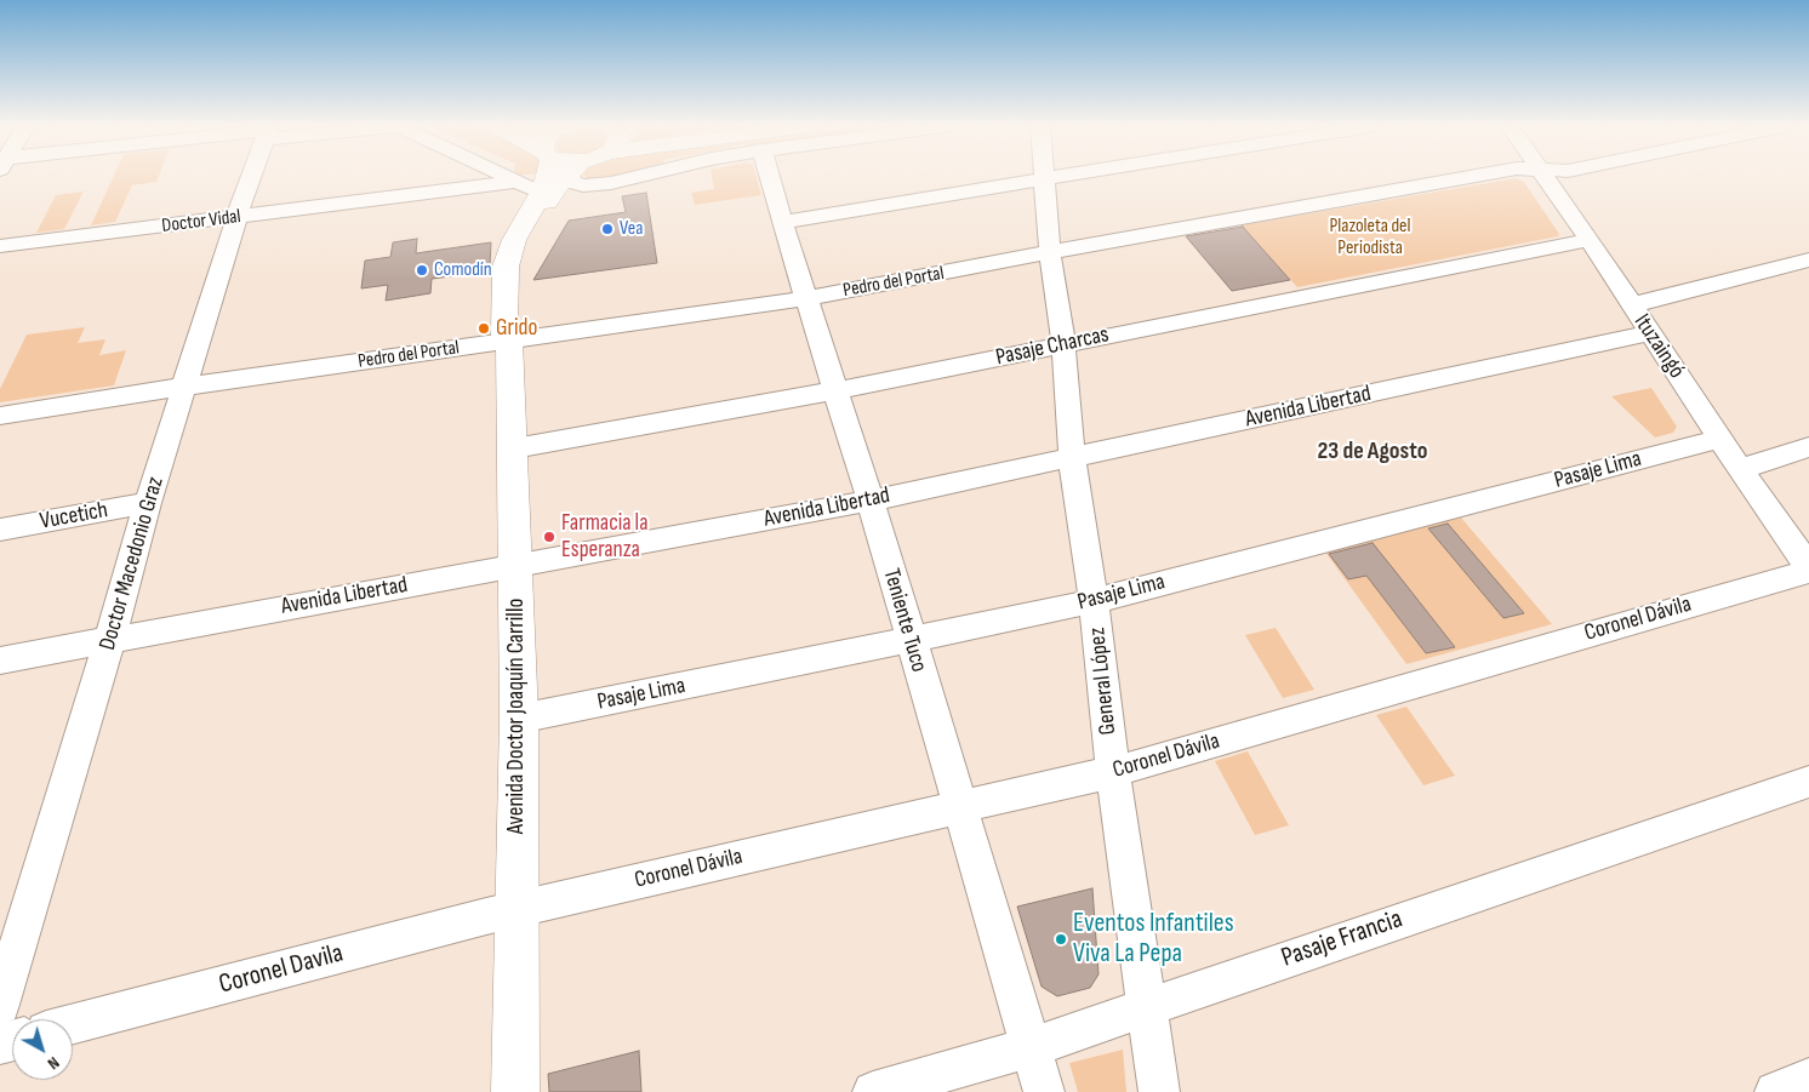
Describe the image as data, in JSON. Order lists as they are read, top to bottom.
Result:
{
  "streets": {
    "main road": ["Avenida Doctor Joaquín Carrillo"],
    "street": [
      "Doctor Vidal",
      "Pedro del Portal",
      "Pasaje Charcas",
      "Ituzaingó",
      "Avenida Libertad",
      "Pasaje Lima",
      "Vucetich",
      "Doctor Macedonio Graz",
      "Coronel Dávila",
      "Teniente Tuco",
      "General López",
      "Pasaje Francia",
      "Coronel Davila"
    ]
  },
  "crossings": [
    ["Doctor Vidal", "Doctor Macedonio Graz"],
    ["Doctor Vidal", "Avenida Doctor Joaquín Carrillo"],
    ["Pedro del Portal", "Doctor Macedonio Graz"],
    ["Pedro del Portal", "Teniente Tuco"],
    ["Pedro del Portal", "General López"],
    ["Pedro del Portal", "Avenida Doctor Joaquín Carrillo"],
    ["Pasaje Charcas", "Ituzaingó"],
    ["Pasaje Charcas", "Teniente Tuco"],
    ["Pasaje Charcas", "General López"],
    ["Pasaje Charcas", "Avenida Doctor Joaquín Carrillo"],
    ["Ituzaingó", "Avenida Libertad"],
    ["Ituzaingó", "Pasaje Lima"],
    ["Ituzaingó", "Coronel Dávila"],
    ["Avenida Libertad", "Doctor Macedonio Graz"],
    ["Avenida Libertad", "Teniente Tuco"],
    ["Avenida Libertad", "General López"],
    ["Avenida Libertad", "Avenida Doctor Joaquín Carrillo"],
    ["Pasaje Lima", "Teniente Tuco"],
    ["Pasaje Lima", "General López"],
    ["Pasaje Lima", "Avenida Doctor Joaquín Carrillo"],
    ["Vucetich", "Doctor Macedonio Graz"],
    ["Coronel Dávila", "Teniente Tuco"],
    ["Coronel Dávila", "General López"],
    ["Coronel Dávila", "Avenida Doctor Joaquín Carrillo"],
    ["Coronel Dávila", "Coronel Davila"],
    ["Teniente Tuco", "Pasaje Francia"],
    ["General López", "Pasaje Francia"],
    ["Avenida Doctor Joaquín Carrillo", "Coronel Davila"]
  ],
  "districts": ["23 de Agosto"],
  "parks": ["Plazoleta del Periodista"],
  "places": [
    "Vea",
    "Comodín",
    "Grido",
    "Farmacia la Esperanza",
    "Eventos Infantiles Viva La Pepa"
  ],
  "north": "bottom right"
}
